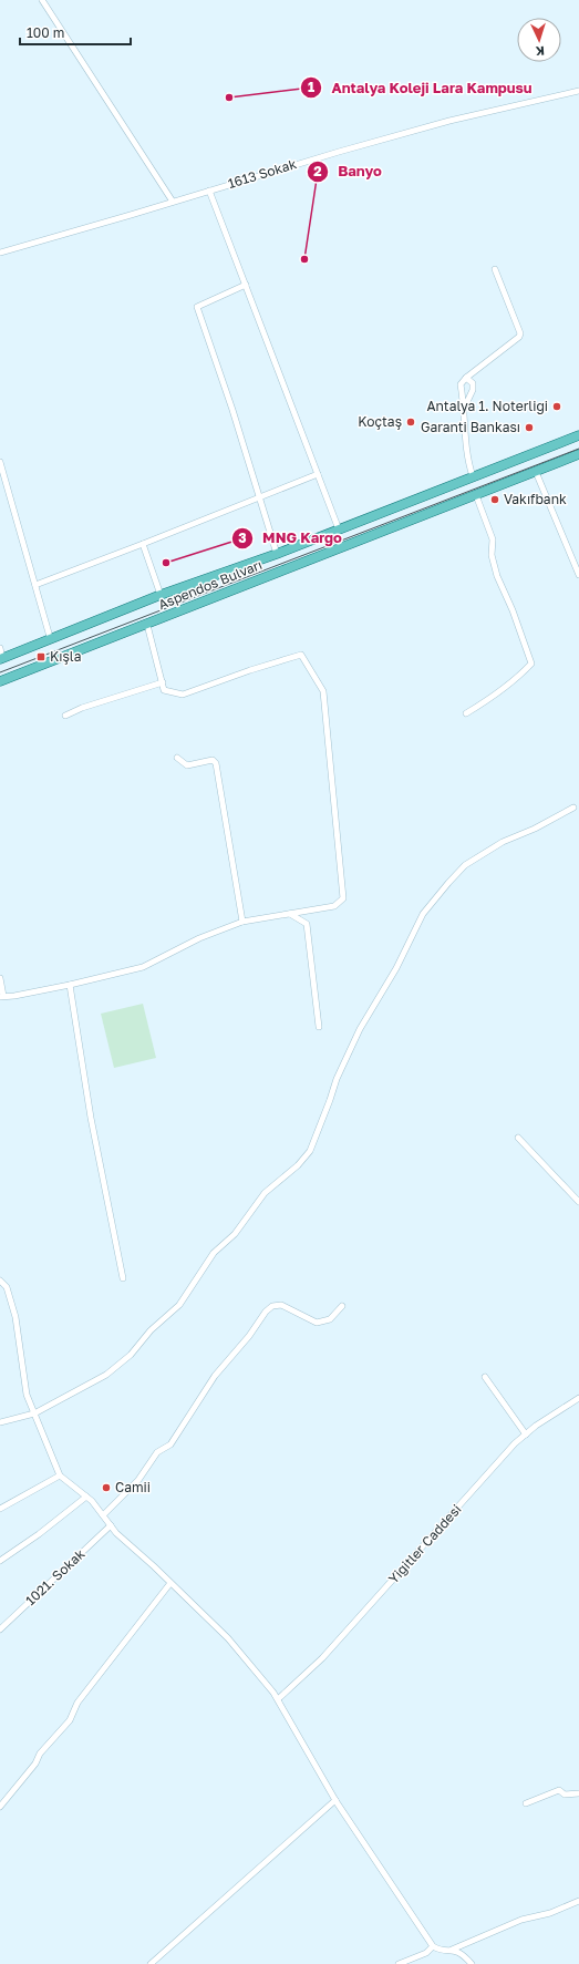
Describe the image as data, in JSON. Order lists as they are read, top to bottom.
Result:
{
  "streets": {
    "main road": ["Aspendos Bulvarı"],
    "street": ["1613 Sokak", "Yiğitler Caddesi", "1021. Sokak"]
  },
  "places": {
    "other": [
      "Antalya Koleji Lara Kampusu",
      "Banyo",
      "Antalya 1. Noterliği",
      "Koçtaş",
      "Garanti Bankası",
      "Vakıfbank",
      "MNG Kargo",
      "Camii"
    ],
    "transit": ["Kışla"]
  },
  "scale_bar": "100 m",
  "north": "bottom"
}
